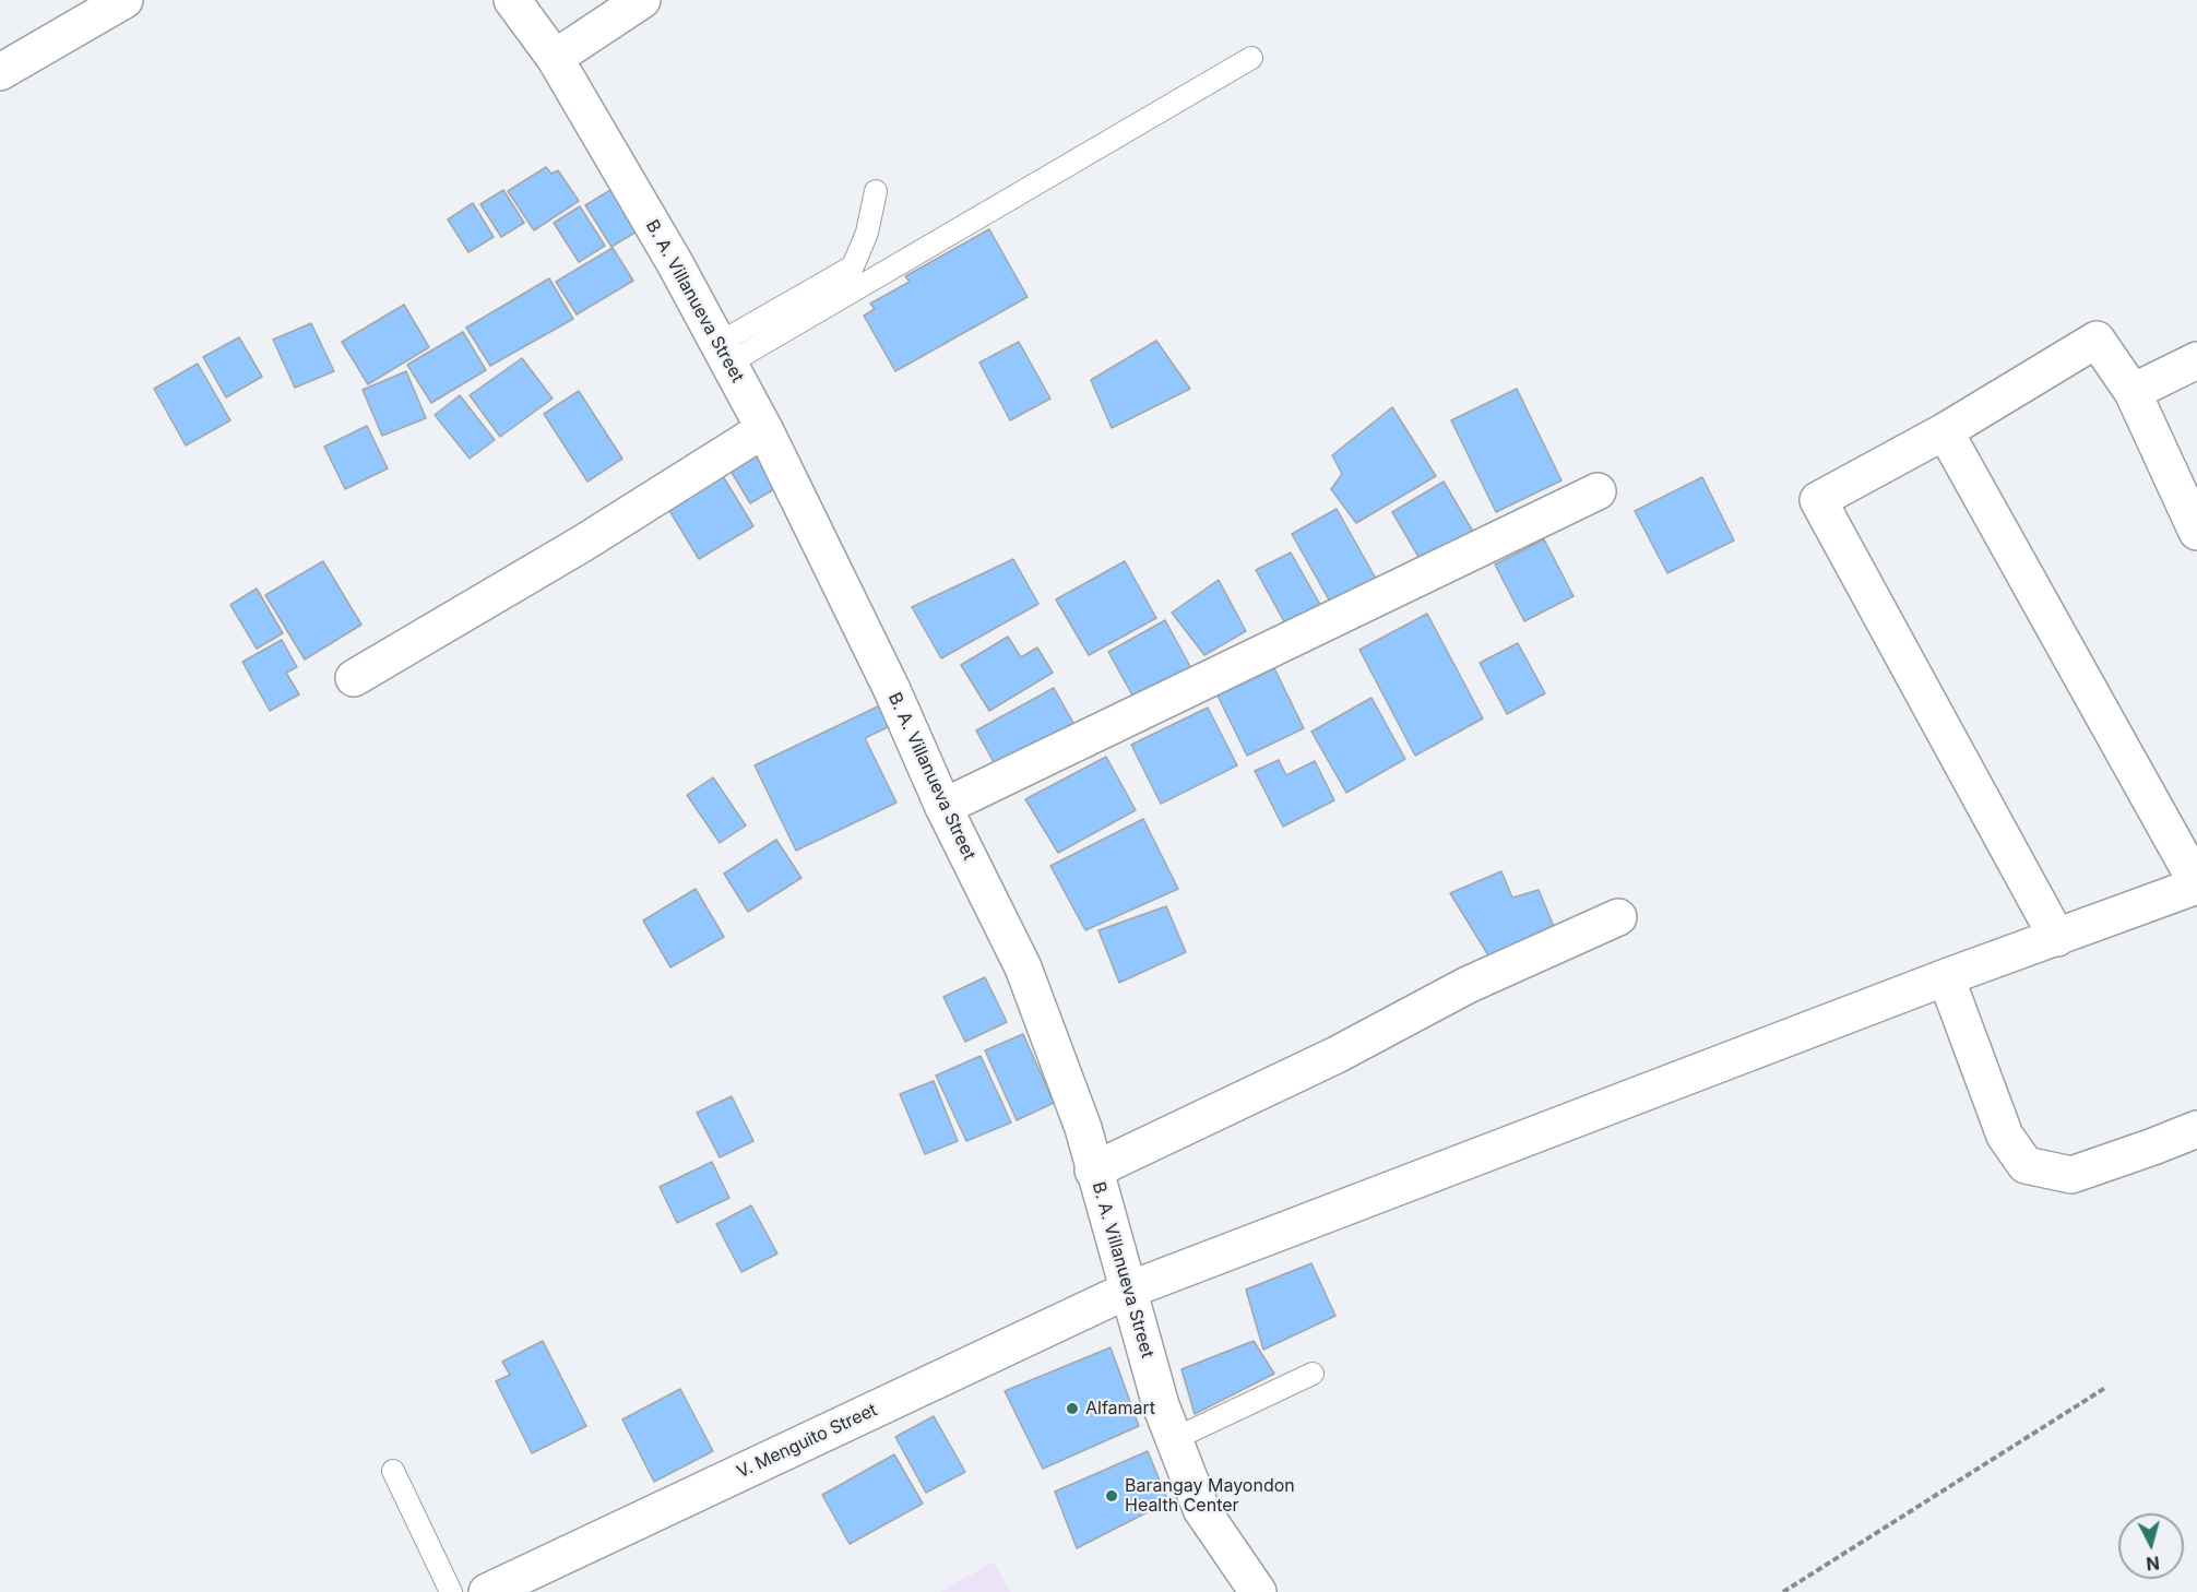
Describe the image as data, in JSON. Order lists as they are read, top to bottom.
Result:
{
  "streets": {
    "street": ["B. A. Villanueva Street", "V. Menguito Street"]
  },
  "crossings": [
    ["B. A. Villanueva Street", "V. Menguito Street"]
  ],
  "places": ["Alfamart", "Barangay Mayondon Health Center"],
  "north": "bottom"
}
